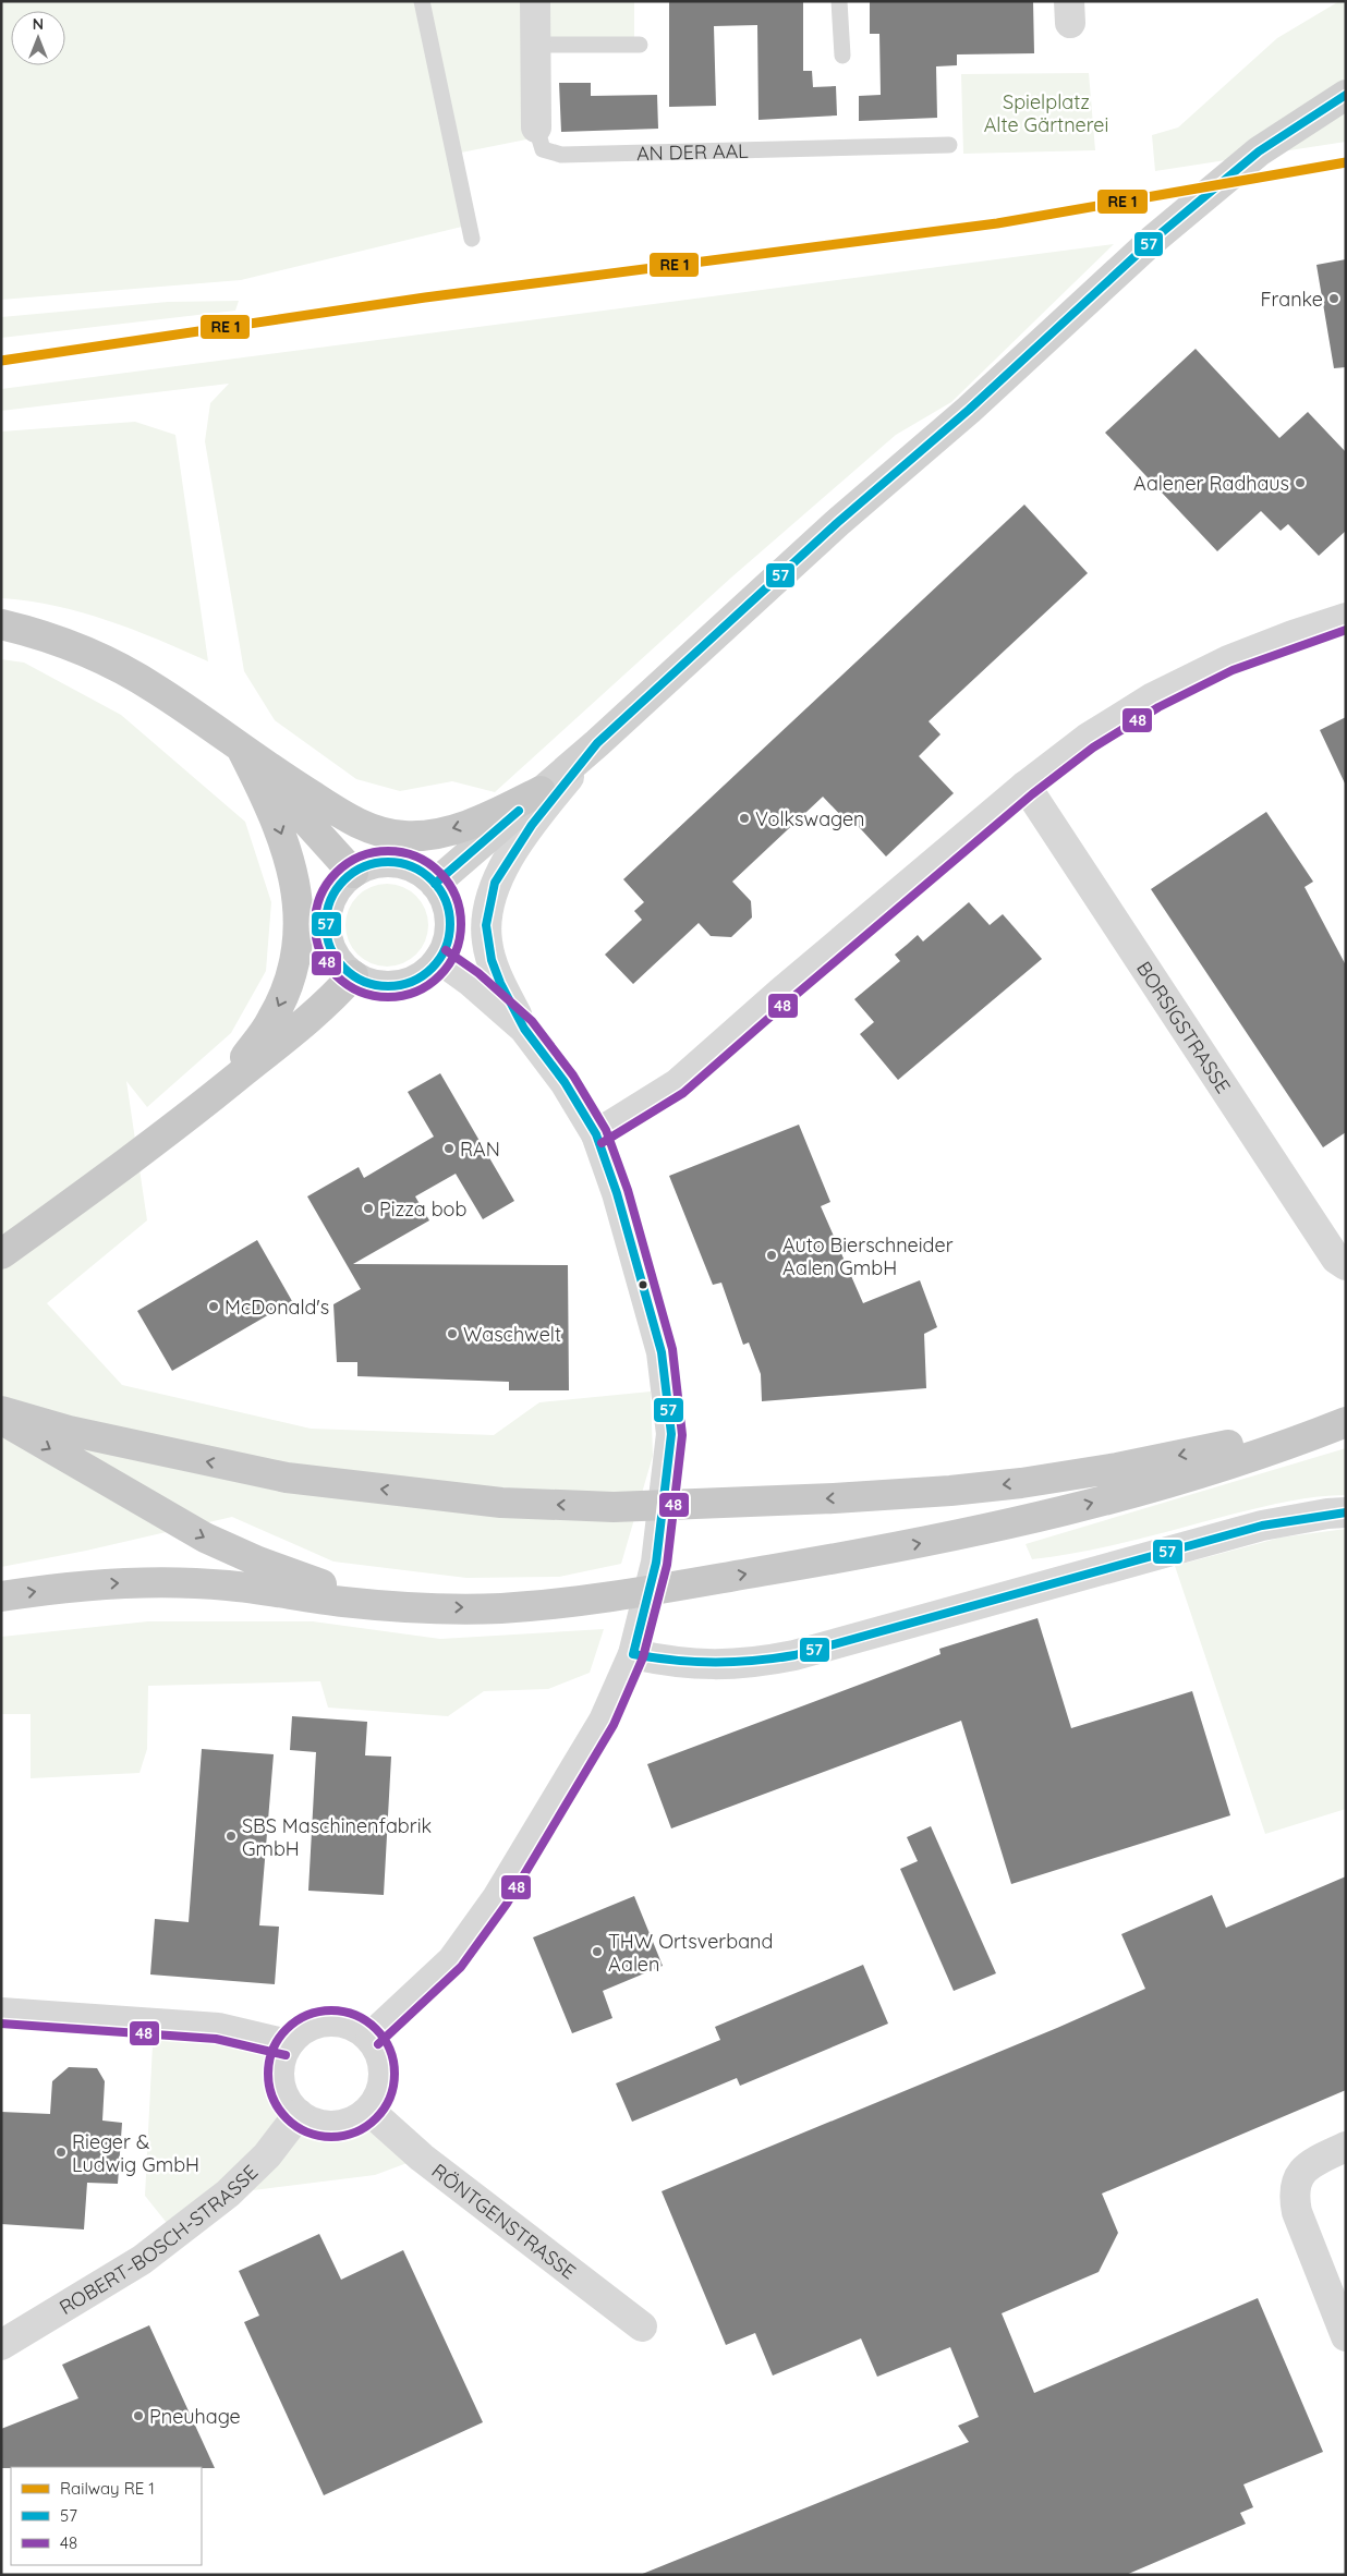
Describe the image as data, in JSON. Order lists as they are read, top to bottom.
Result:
{
  "streets": {
    "street": [
      "AN DER AAL",
      "BORSIGSTRASSE",
      "RÖNTGENSTRASSE",
      "ROBERT-BOSCH-STRASSE"
    ]
  },
  "crossings": [
    ["RÖNTGENSTRASSE", "ROBERT-BOSCH-STRASSE"]
  ],
  "parks": ["Spielplatz Alte Gärtnerei"],
  "places": [
    "Franke",
    "Aalener Radhaus",
    "Volkswagen",
    "RAN",
    "Pizza bob",
    "Auto Bierschneider Aalen GmbH",
    "McDonald's",
    "Waschwelt",
    "SBS Maschinenfabrik GmbH",
    "THW Ortsverband Aalen",
    "Rieger & Ludwig GmbH",
    "Pneuhage"
  ],
  "lines": ["transit line 57", "transit line 48"],
  "legend": ["Railway RE 1", "57", "48"],
  "north": "top"
}
